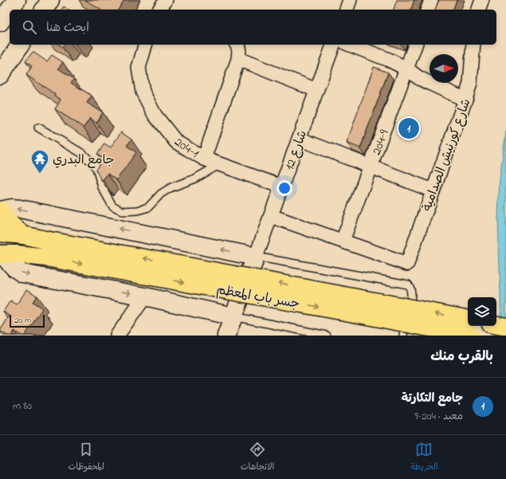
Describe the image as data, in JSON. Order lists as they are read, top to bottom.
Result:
{
  "streets": {
    "main road": ["جسر باب المعظم"],
    "street": [
      "204-9",
      "204-1",
      "شارع 12",
      "شارع كورنيش الصدامية"
    ]
  },
  "crossings": [
    ["204-9", "شارع كورنيش الصدامية"],
    ["204-1", "شارع 12"]
  ],
  "places": {
    "temple": ["جامع البدري"]
  },
  "scale_bar": "20 m",
  "north": "right",
  "page": {
    "search": "ابحث هنا",
    "pins": "1",
    "scale": "20 m",
    "heading": "بالقرب منك",
    "list": [
      {
        "mark": "1",
        "name": "جامع التكارتة",
        "note": "معبد · 204-9",
        "value": "80 m"
      }
    ],
    "nav": ["الخريطة", "الاتجاهات", "المحفوظات"]
  }
}
